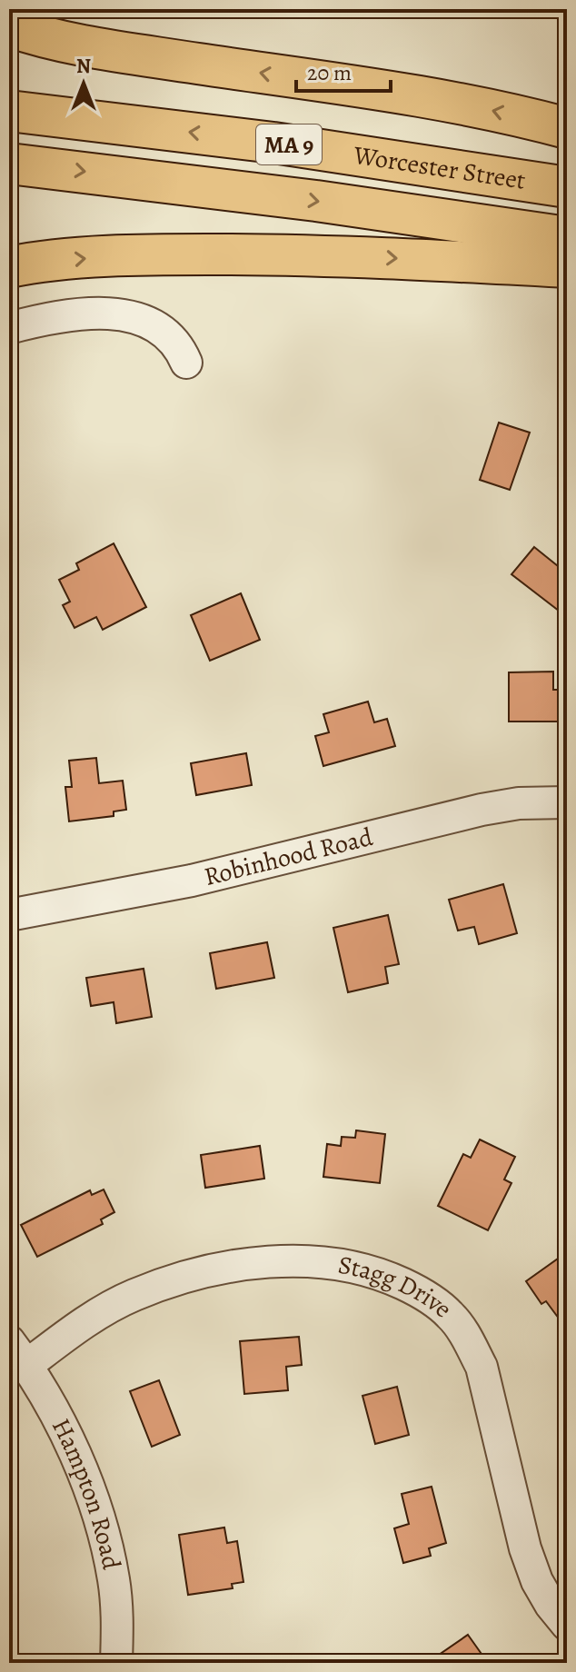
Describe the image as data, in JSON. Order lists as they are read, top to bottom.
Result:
{
  "streets": {
    "highway": ["MA 9", "Worcester Street"],
    "street": ["Robinhood Road", "Stagg Drive", "Hampton Road"]
  },
  "crossings": [
    ["Stagg Drive", "Hampton Road"]
  ],
  "scale_bar": "20 m",
  "north": "top"
}
